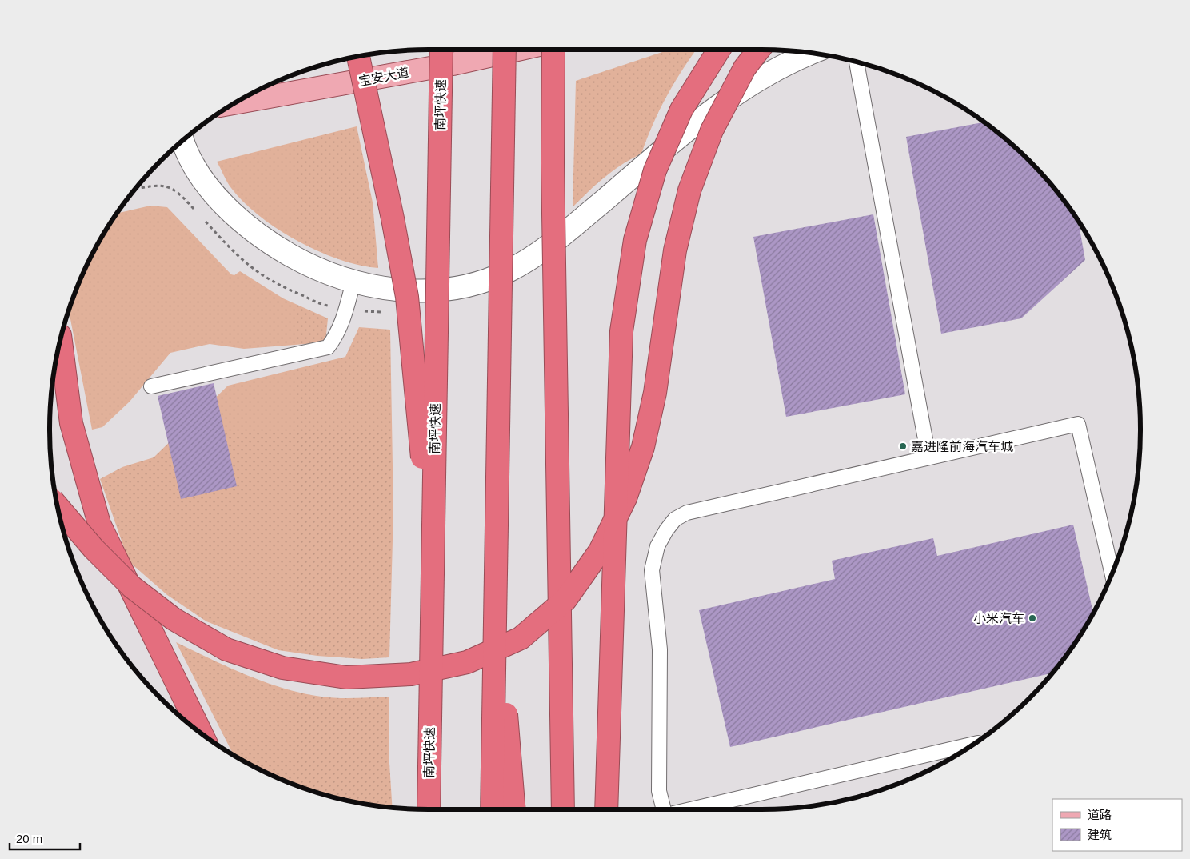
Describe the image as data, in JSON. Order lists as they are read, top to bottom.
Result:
{
  "streets": {
    "highway": ["南坪快速"],
    "main road": ["宝安大道"]
  },
  "places": ["嘉进隆前海汽车城", "小米汽车"],
  "legend": ["道路", "建筑"],
  "scale_bar": "20 m"
}
